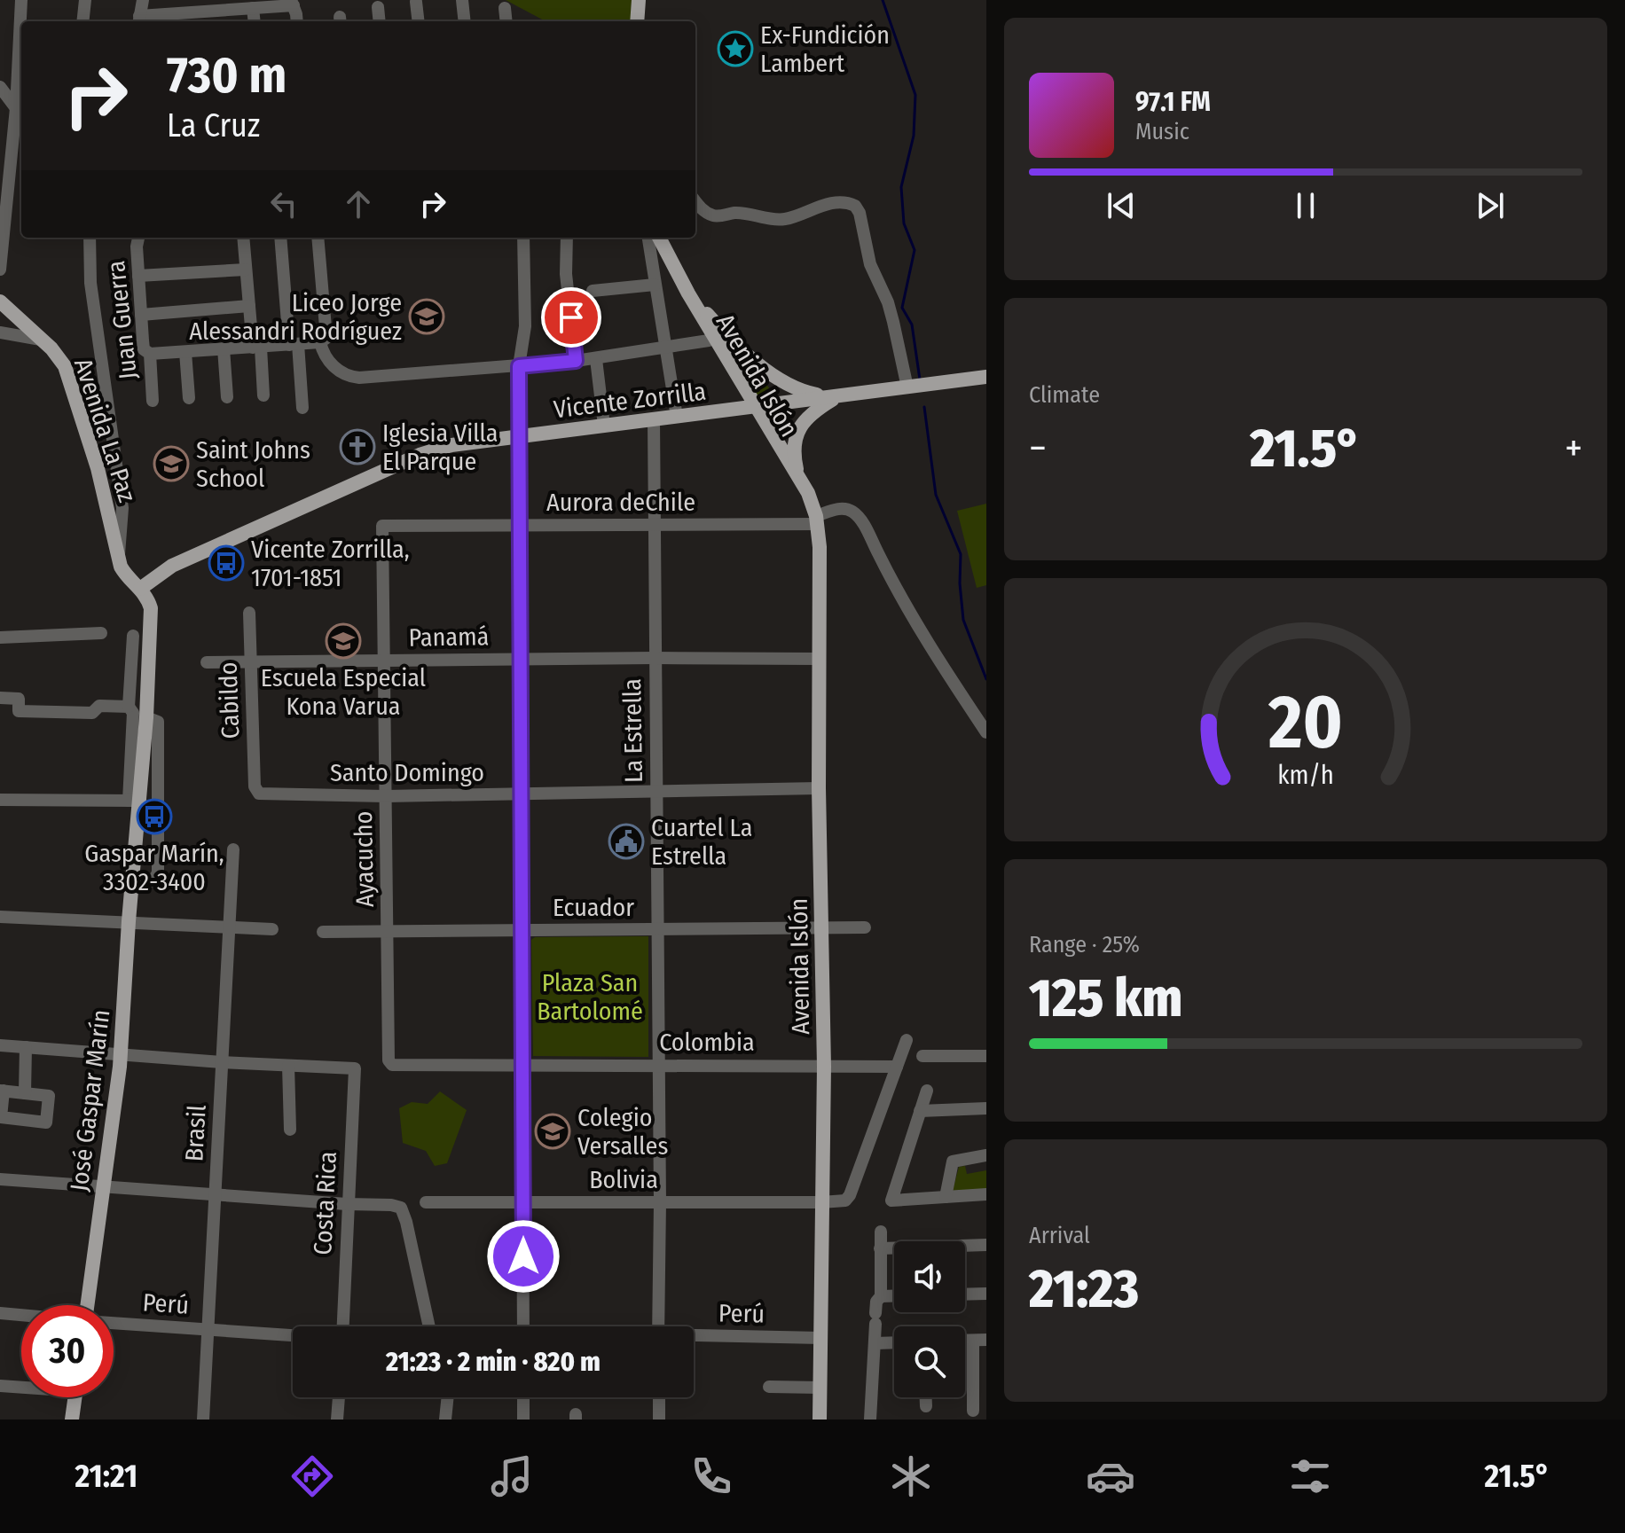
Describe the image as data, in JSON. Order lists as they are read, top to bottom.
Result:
{
  "streets": {
    "main road": [
      "Avenida Islón",
      "Vicente Zorrilla",
      "Avenida La Paz",
      "José Gaspar Marín"
    ],
    "street": [
      "Juan Guerra",
      "Aurora deChile",
      "Panamá",
      "Cabildo",
      "La Estrella",
      "Santo Domingo",
      "Ayacucho",
      "Ecuador",
      "Colombia",
      "Brasil",
      "Bolivia",
      "Costa Rica",
      "Perú"
    ]
  },
  "crossings": [
    ["Avenida Islón", "Vicente Zorrilla"],
    ["Avenida Islón", "Aurora deChile"],
    ["Avenida Islón", "Panamá"],
    ["Avenida Islón", "Santo Domingo"],
    ["Avenida Islón", "Ecuador"],
    ["Avenida Islón", "Colombia"],
    ["Avenida Islón", "Bolivia"],
    ["Avenida Islón", "Perú"],
    ["Vicente Zorrilla", "Avenida La Paz"],
    ["Vicente Zorrilla", "La Estrella"],
    ["Vicente Zorrilla", "José Gaspar Marín"],
    ["Avenida La Paz", "José Gaspar Marín"],
    ["Aurora deChile", "La Estrella"],
    ["Aurora deChile", "Ayacucho"],
    ["Panamá", "Cabildo"],
    ["Panamá", "La Estrella"],
    ["Panamá", "Ayacucho"],
    ["Cabildo", "Santo Domingo"],
    ["La Estrella", "Santo Domingo"],
    ["La Estrella", "Ecuador"],
    ["La Estrella", "Colombia"],
    ["La Estrella", "Bolivia"],
    ["Santo Domingo", "Ayacucho"],
    ["Ayacucho", "Ecuador"],
    ["Ayacucho", "Colombia"],
    ["Brasil", "Perú"]
  ],
  "parks": ["Plaza San Bartolomé"],
  "places": {
    "place": ["Ex-Fundición Lambert"],
    "school or university": [
      "Liceo Jorge Alessandri Rodríguez",
      "Saint Johns School",
      "Escuela Especial Kona Varua",
      "Colegio Versalles"
    ],
    "church": ["Iglesia Villa El Parque"],
    "bus stop": ["Vicente Zorrilla, 1701-1851", "Gaspar Marín, 3302-3400"],
    "public building": ["Cuartel La Estrella"]
  },
  "page": {
    "turn": ["730 m", "La Cruz"],
    "song": ["97.1 FM", "Music"],
    "tile": [
      "Climate",
      ["Range · 25%", "125 km"],
      ["Arrival", "21:23"]
    ],
    "heat": ["−", "21.5°", "+"],
    "limit": "30",
    "trip": "21:23 · 2 min · 820 m",
    "tabs": ["21:21", "21.5°"],
    "gauge": ["20", "km/h"]
  }
}
